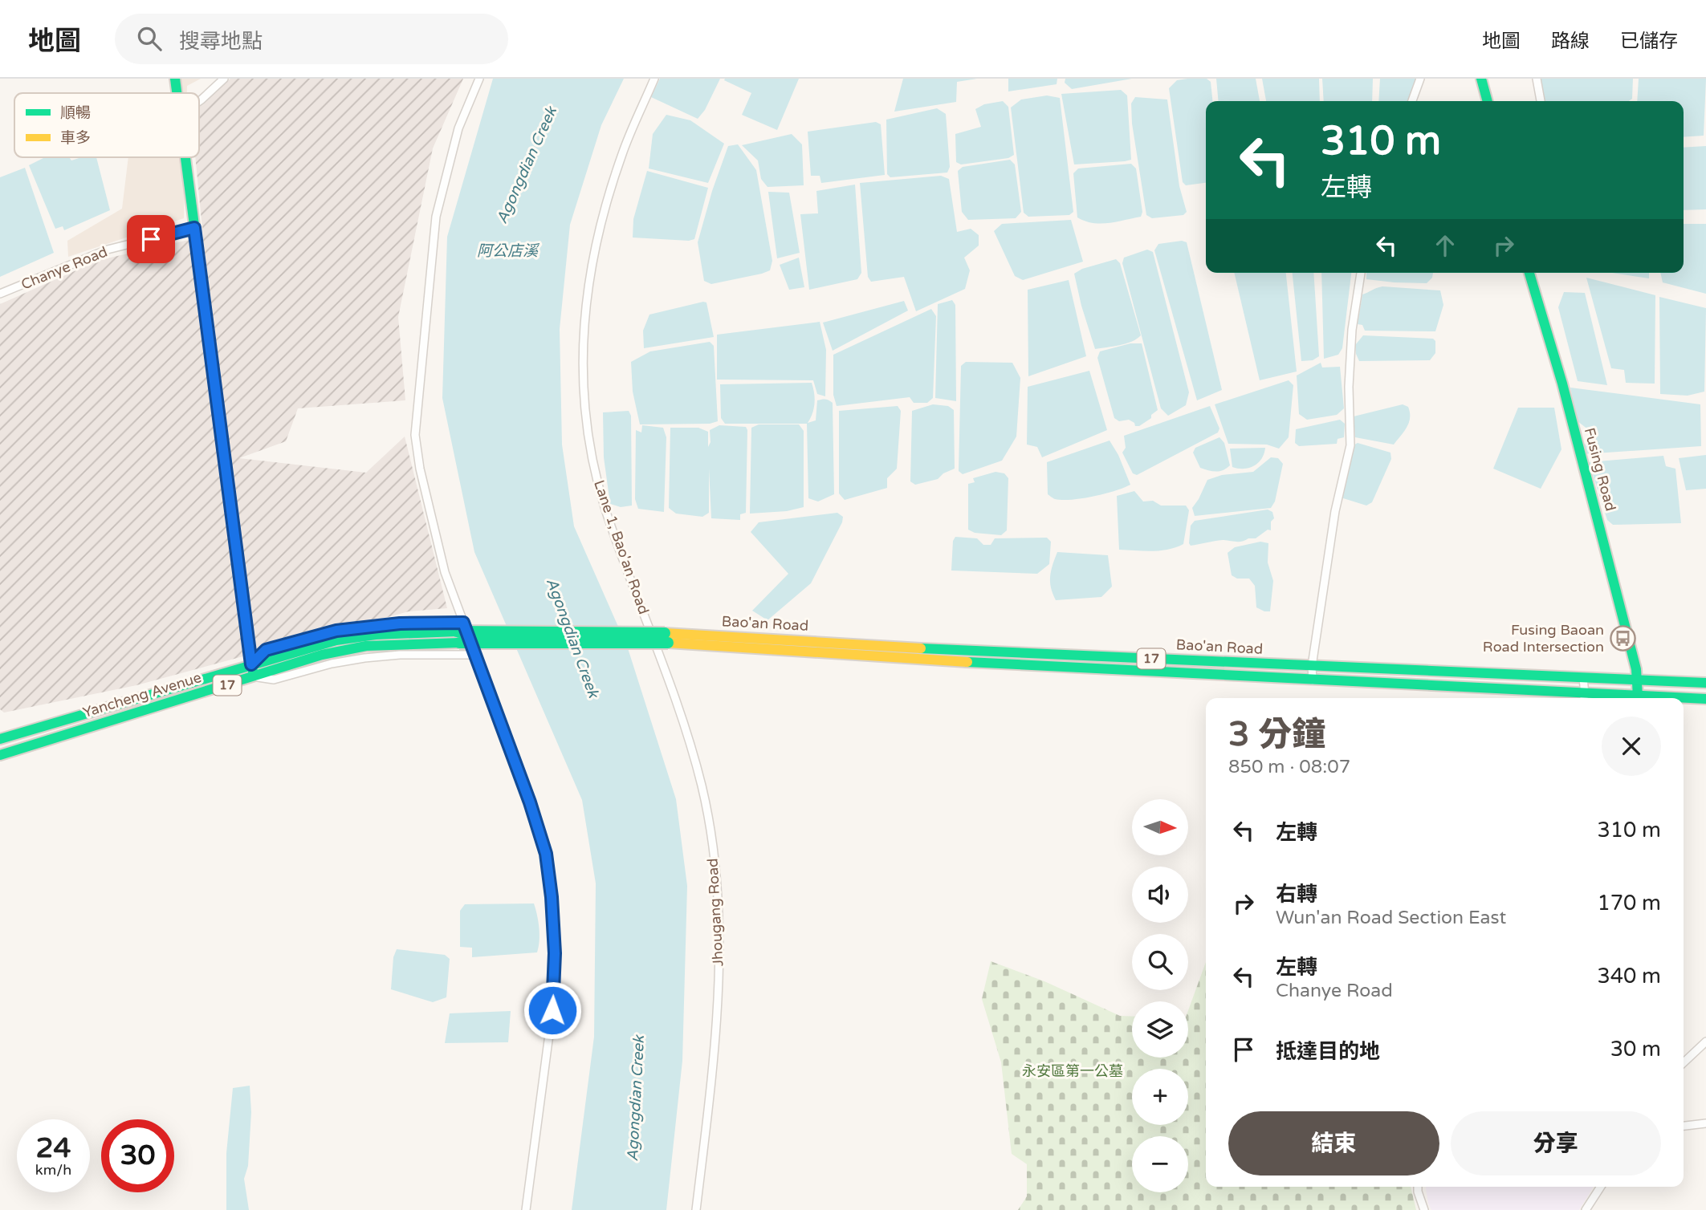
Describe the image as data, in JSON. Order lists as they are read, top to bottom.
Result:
{
  "streets": {
    "main road": [
      "Fusing Road",
      "Bao'an Road",
      "17",
      "Yancheng Avenue"
    ],
    "street": ["Chanye Road", "Lane 1, Bao'an Road", "Jhougang Road"]
  },
  "crossings": [
    ["Fusing Road", "Bao'an Road"],
    ["Lane 1, Bao'an Road", "Jhougang Road"],
    ["Bao'an Road", "17"],
    ["17", "Yancheng Avenue"]
  ],
  "water": ["Agongdian Creek", "阿公店溪"],
  "parks": ["永安區第一公墓"],
  "places": {
    "bus stop": ["Fusing Baoan Road Intersection"]
  },
  "legend": ["順暢", "車多"],
  "north": "right",
  "page": {
    "header": "地圖",
    "search": "搜尋地點",
    "nav": ["地圖", "路線", "已儲存"],
    "turn": ["310 m", "左轉"],
    "heading": ["3 分鐘", "850 m · 08:07"],
    "list": [
      {
        "name": "左轉",
        "value": "310 m"
      },
      {
        "name": "右轉",
        "note": "Wun'an Road Section East",
        "value": "170 m"
      },
      {
        "name": "左轉",
        "note": "Chanye Road",
        "value": "340 m"
      },
      {
        "name": "抵達目的地",
        "value": "30 m"
      }
    ],
    "map_buttons": ["+", "−"],
    "buttons": ["結束", "分享"],
    "speed": "24 km/h",
    "limit": "30"
  }
}
